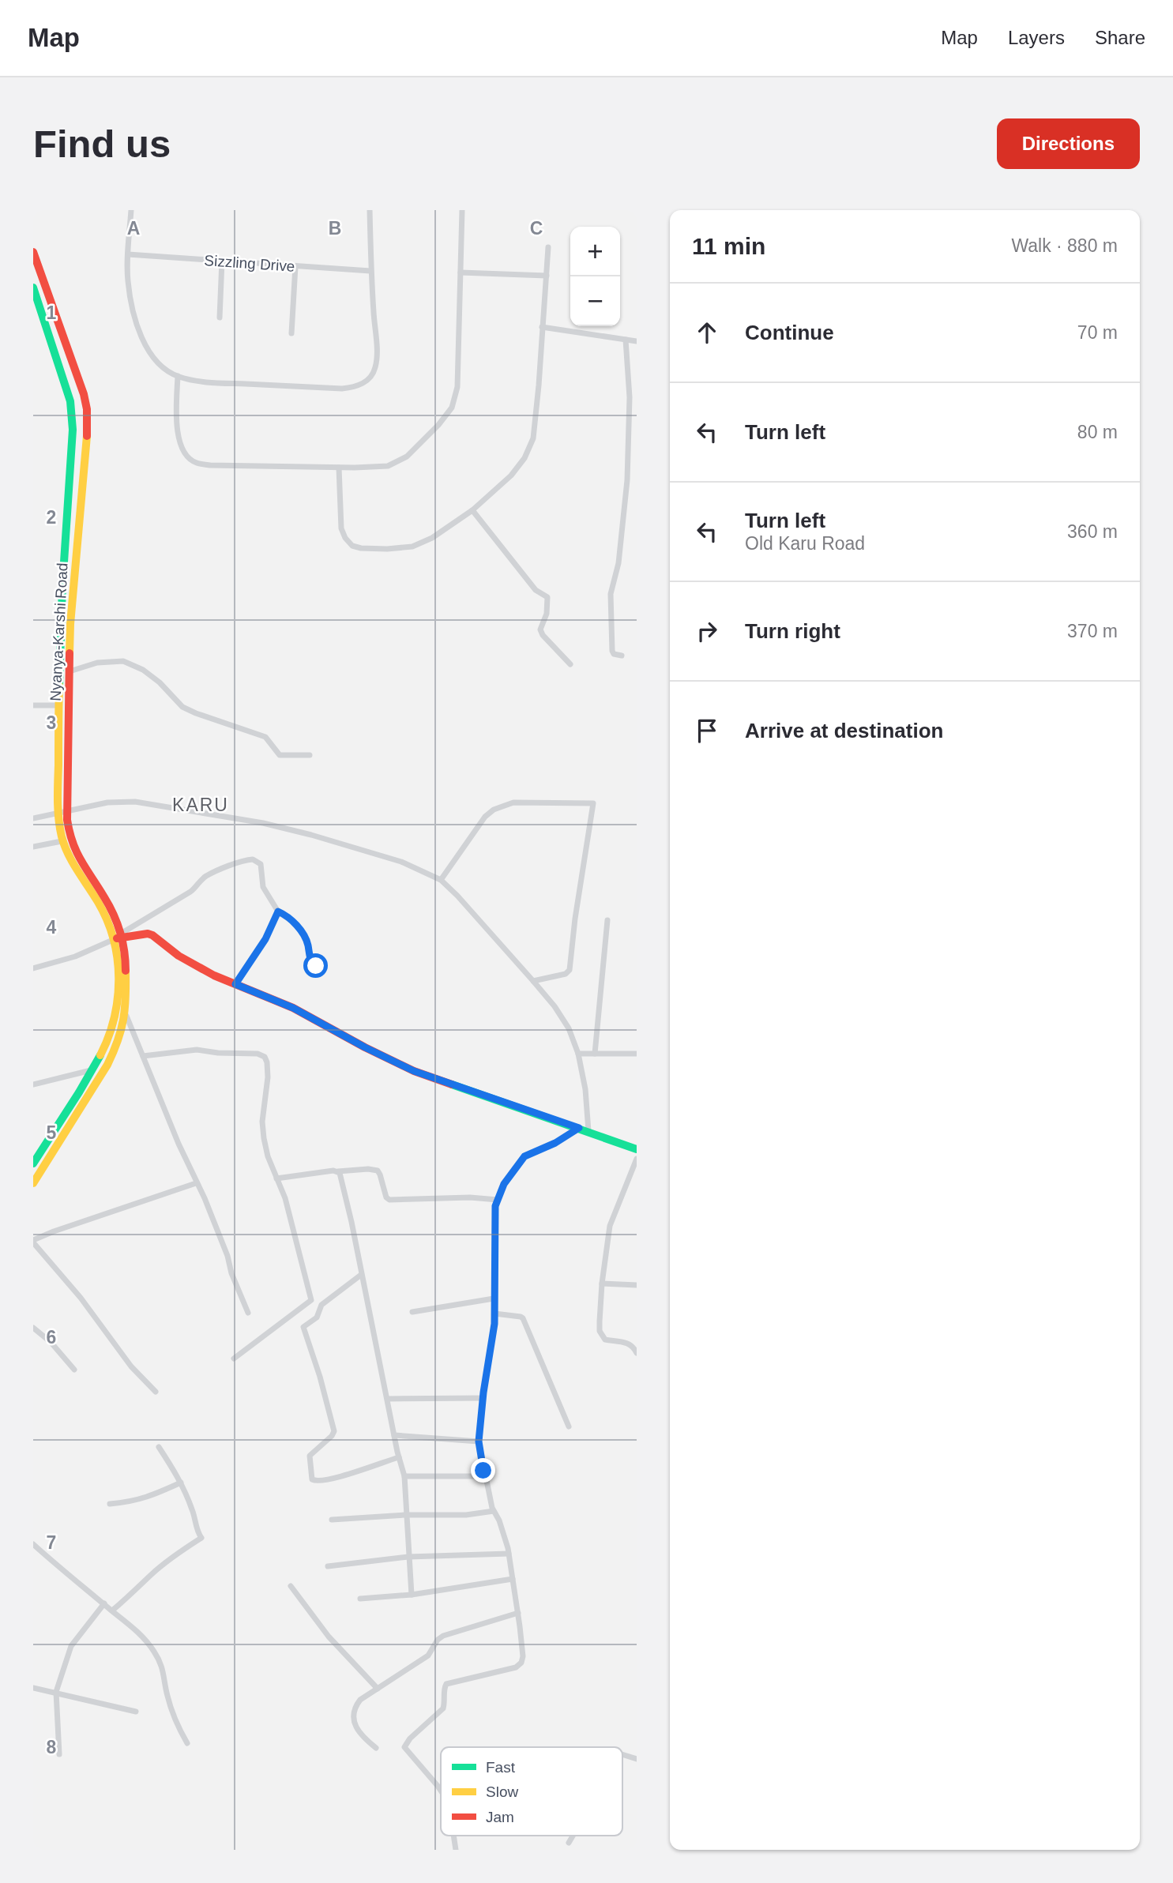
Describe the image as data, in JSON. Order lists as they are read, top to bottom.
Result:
{
  "streets": {
    "main road": ["Nyanya-Karshi Road"],
    "street": ["Sizzling Drive"]
  },
  "districts": ["KARU"],
  "legend": ["Fast", "Slow", "Jam"],
  "page": {
    "header": "Map",
    "nav": ["Map", "Layers", "Share"],
    "buttons": "Directions",
    "title": "Find us",
    "heading": ["11 min", "Walk · 880 m"],
    "map_buttons": ["+", "−"],
    "list": [
      ["Continue", "70 m"],
      ["Turn left", "80 m"],
      ["Turn left", "Old Karu Road", "360 m"],
      ["Turn right", "370 m"],
      "Arrive at destination"
    ]
  },
  "grid": {
    "columns": ["A", "B", "C"],
    "rows": [
      "1",
      "2",
      "3",
      "4",
      "5",
      "6",
      "7",
      "8"
    ]
  }
}
